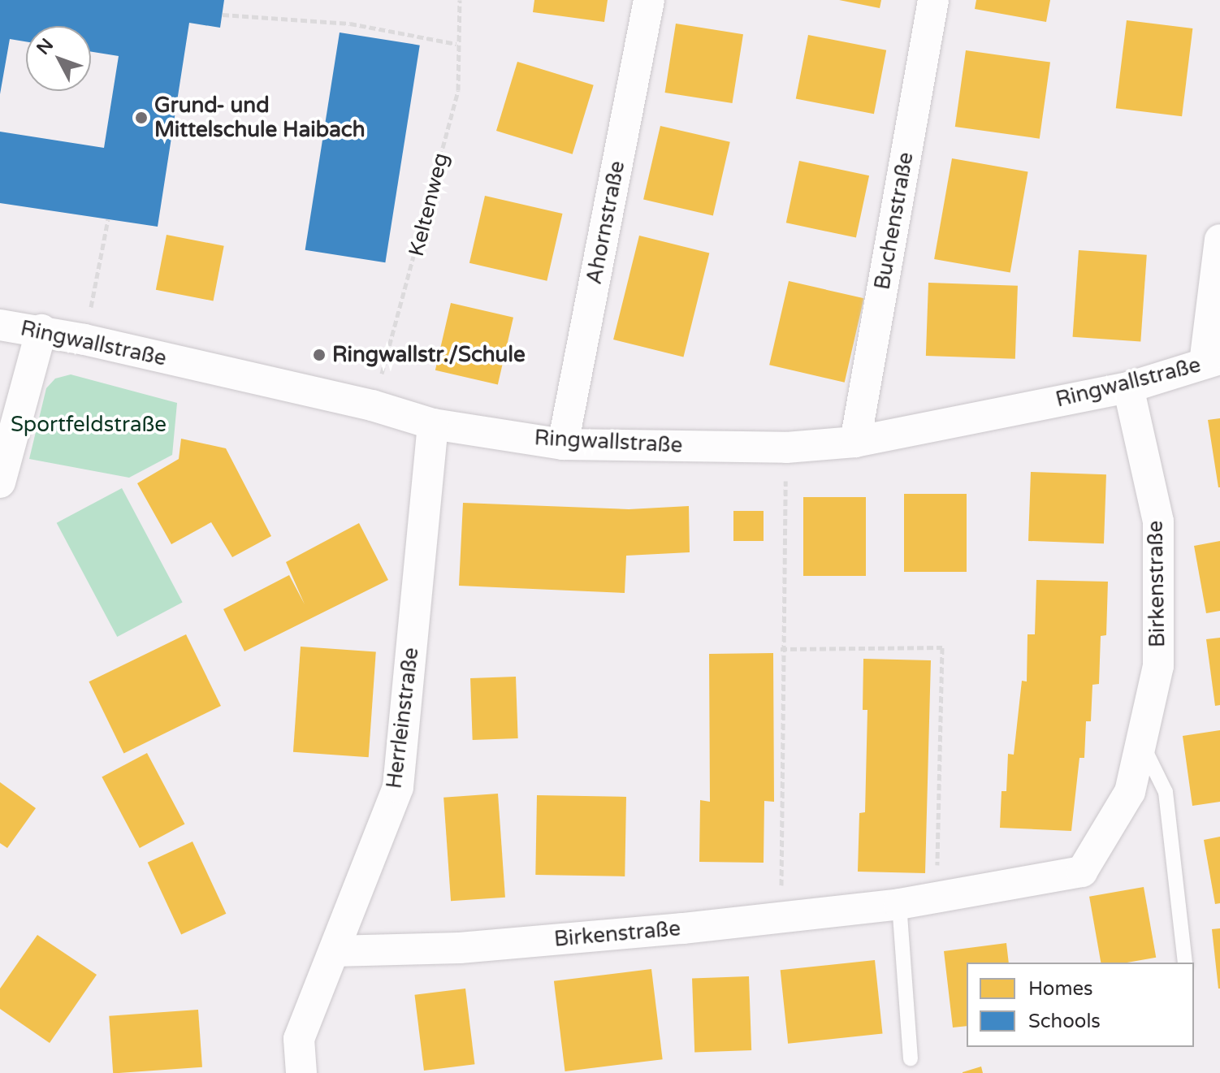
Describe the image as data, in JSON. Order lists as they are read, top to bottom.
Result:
{
  "streets": {
    "street": [
      "Buchenstraße",
      "Ahornstraße",
      "Ringwallstraße",
      "Birkenstraße",
      "Herrleinstraße"
    ],
    "path": ["Keltenweg"]
  },
  "crossings": [
    ["Keltenweg", "Ringwallstraße"],
    ["Buchenstraße", "Ringwallstraße"],
    ["Ahornstraße", "Ringwallstraße"],
    ["Ringwallstraße", "Birkenstraße"],
    ["Ringwallstraße", "Herrleinstraße"],
    ["Birkenstraße", "Herrleinstraße"]
  ],
  "parks": ["Sportfeldstraße"],
  "places": ["Grund- und Mittelschule Haibach", "Ringwallstr./Schule"],
  "legend": ["Homes", "Schools"],
  "north": "top left"
}
